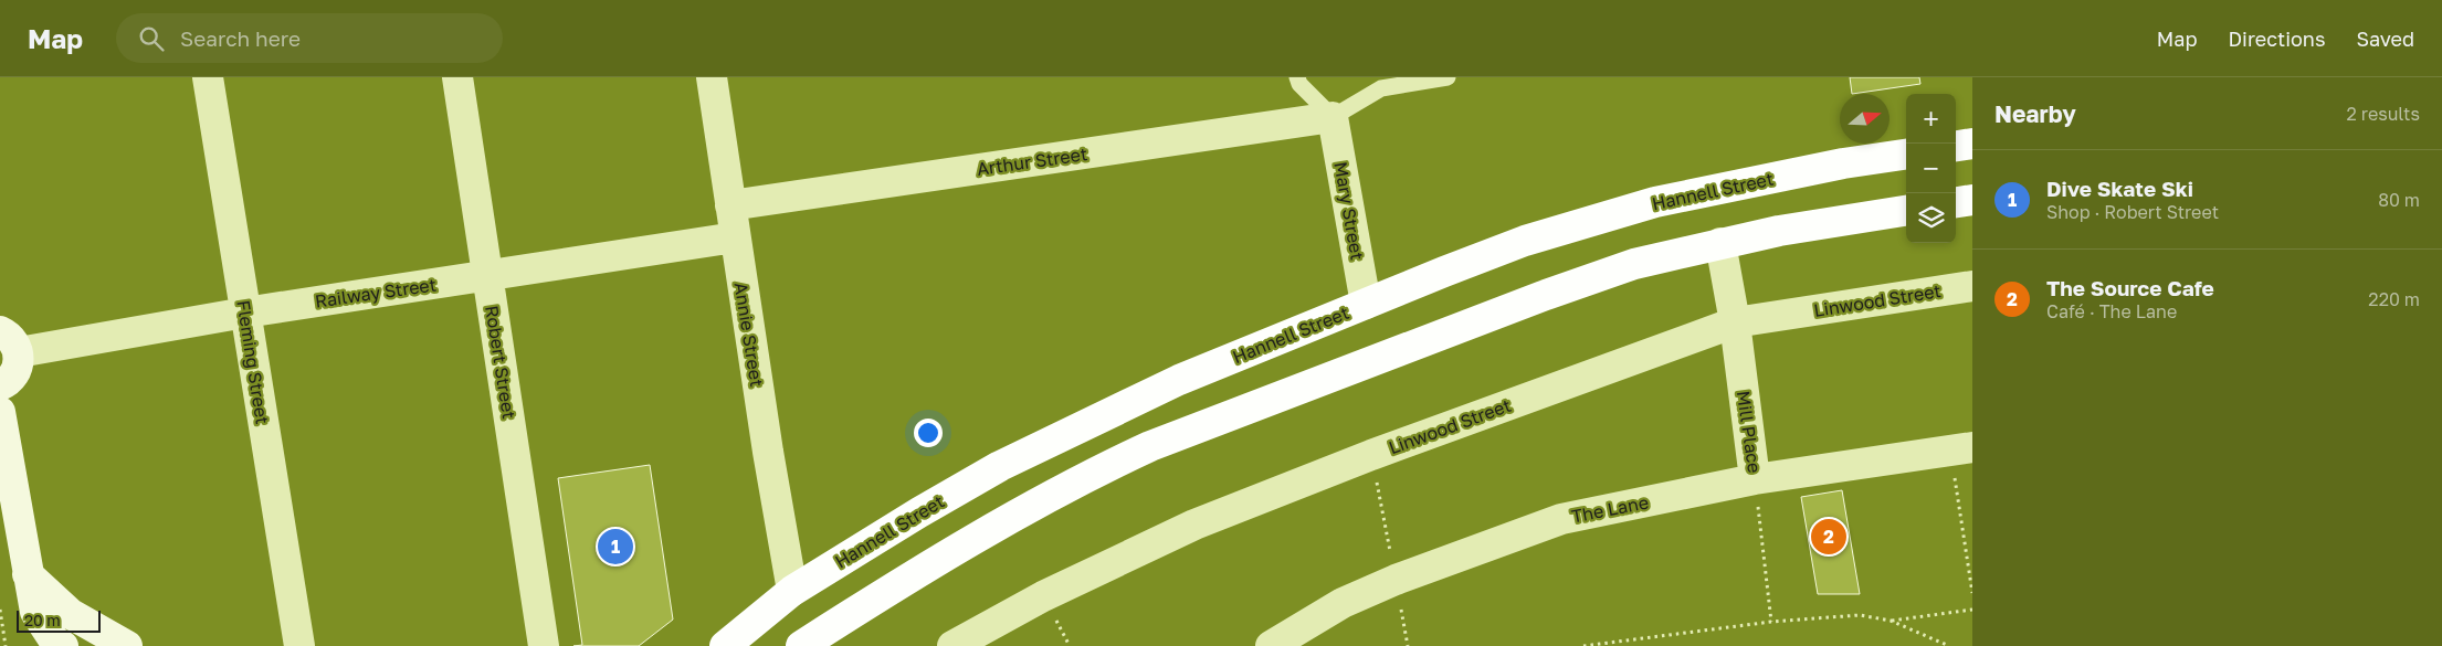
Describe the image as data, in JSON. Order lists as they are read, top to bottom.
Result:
{
  "streets": {
    "highway": ["Hannell Street"],
    "street": [
      "Arthur Street",
      "Mary Street",
      "Railway Street",
      "Linwood Street",
      "Annie Street",
      "Fleming Street",
      "Robert Street",
      "Mill Place",
      "The Lane"
    ]
  },
  "crossings": [
    ["Arthur Street", "Mary Street"],
    ["Arthur Street", "Annie Street"],
    ["Hannell Street", "Mary Street"],
    ["Hannell Street", "Annie Street"],
    ["Railway Street", "Annie Street"],
    ["Railway Street", "Fleming Street"],
    ["Railway Street", "Robert Street"],
    ["Linwood Street", "Mill Place"],
    ["Mill Place", "The Lane"]
  ],
  "scale_bar": "20 m",
  "north": "right",
  "page": {
    "header": "Map",
    "search": "Search here",
    "nav": ["Map", "Directions", "Saved"],
    "heading": ["Nearby", "2 results"],
    "map_buttons": ["+", "−"],
    "list": [
      {
        "mark": "1",
        "name": "Dive Skate Ski",
        "note": "Shop · Robert Street",
        "value": "80 m"
      },
      {
        "mark": "2",
        "name": "The Source Cafe",
        "note": "Café · The Lane",
        "value": "220 m"
      }
    ],
    "pins": ["2", "1"],
    "scale": "20 m"
  }
}
